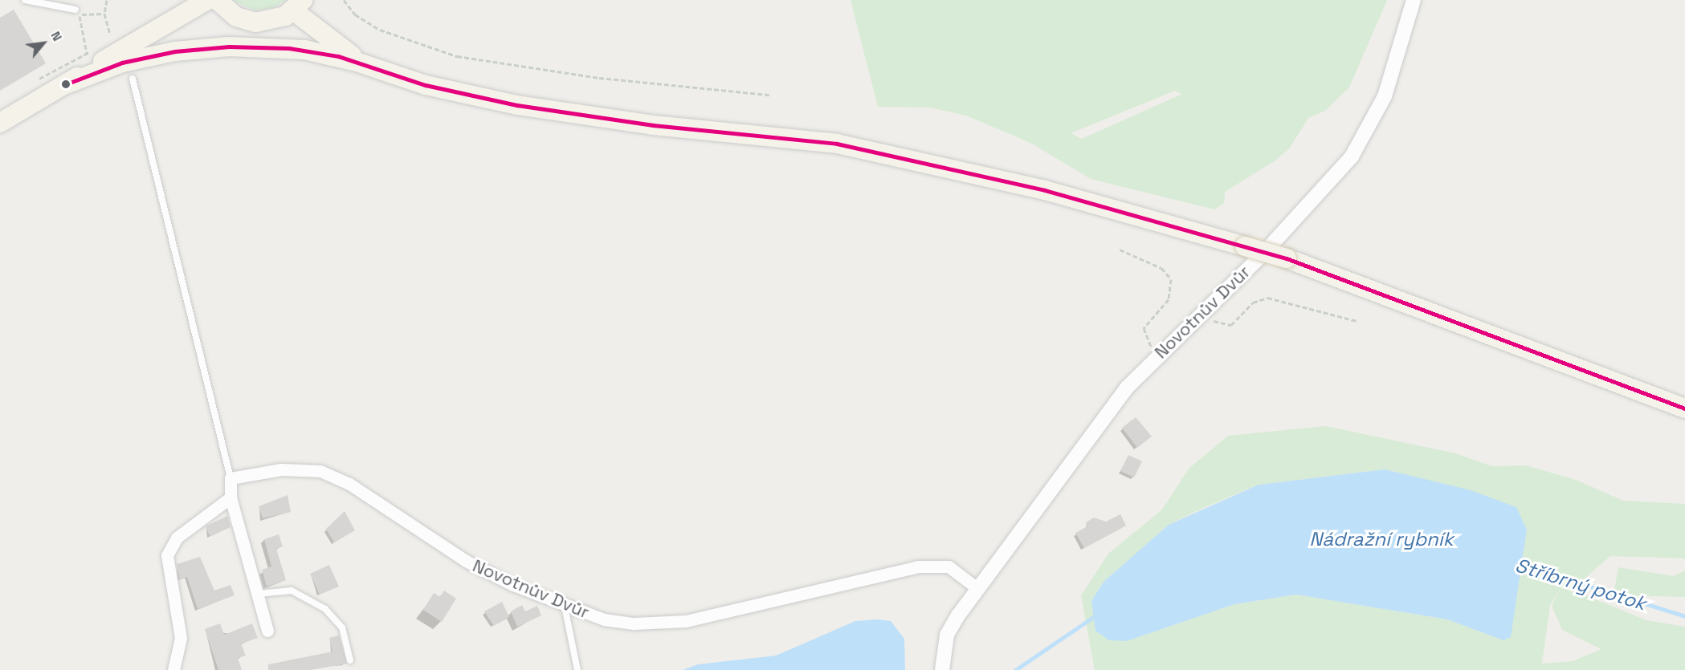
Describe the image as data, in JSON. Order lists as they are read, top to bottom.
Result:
{
  "streets": {
    "street": ["Novotnův Dvůr"]
  },
  "water": ["Nádražní rybník", "Stříbrný potok"],
  "north": "top right"
}
